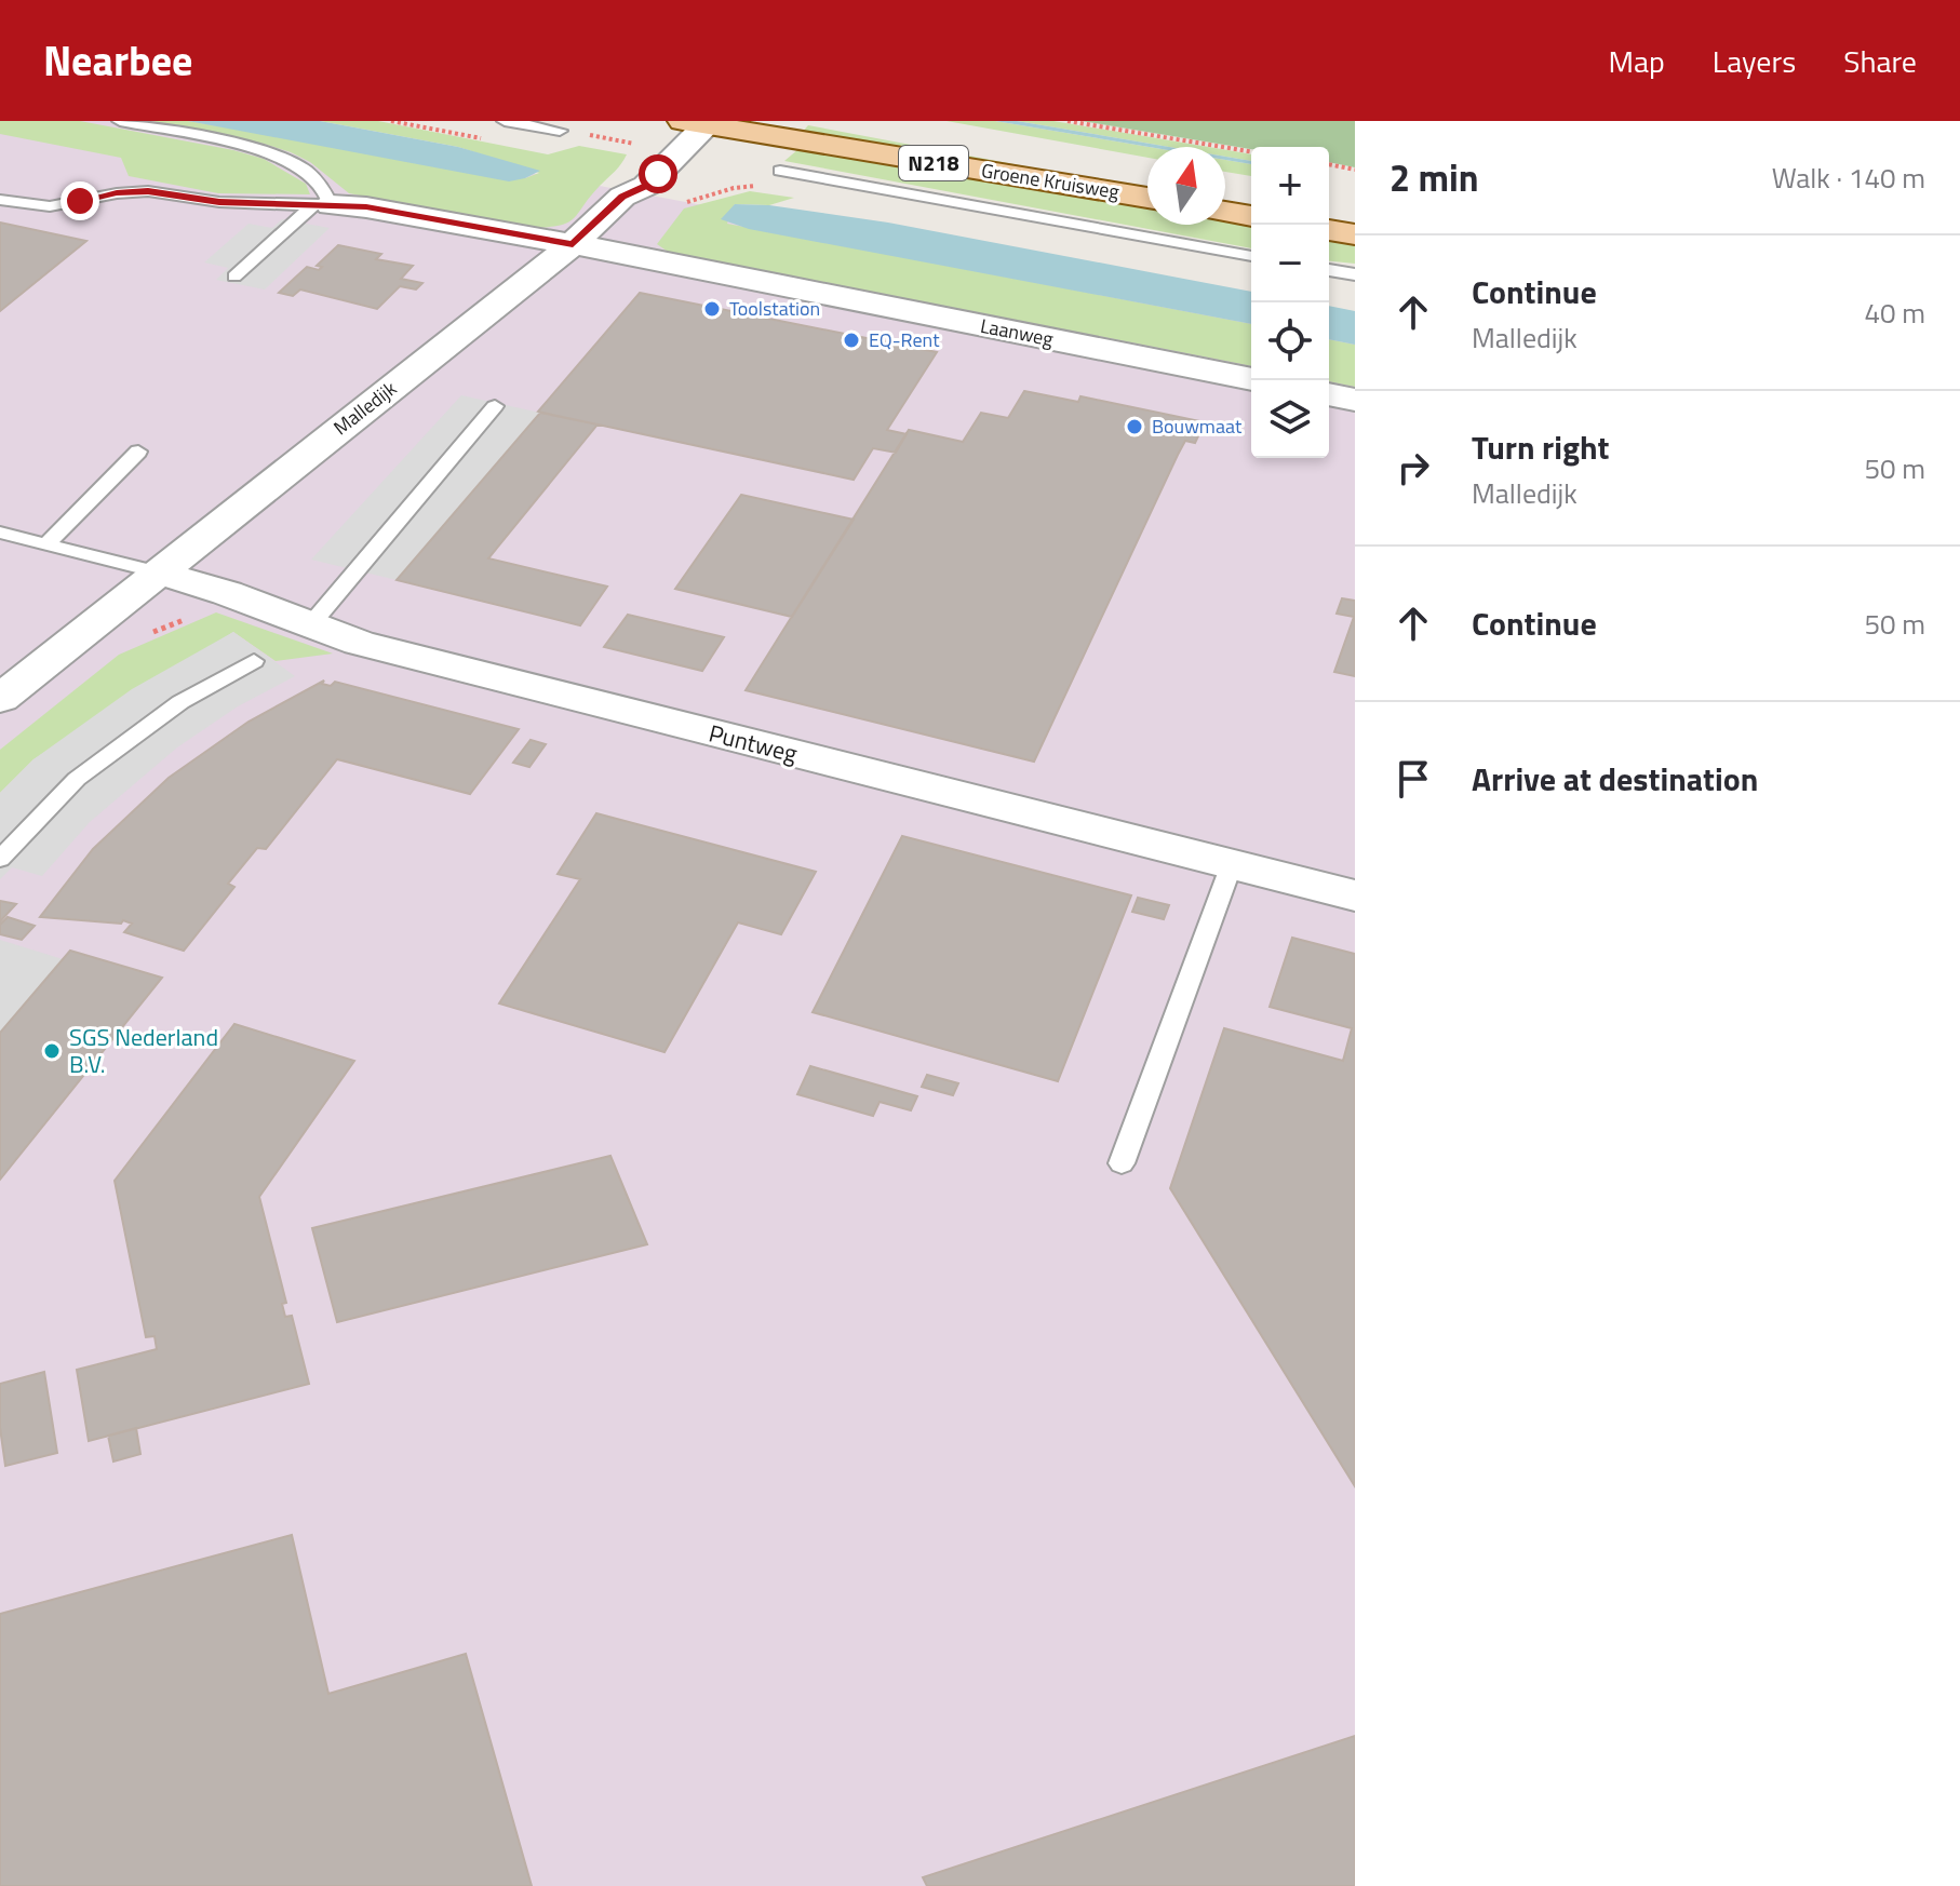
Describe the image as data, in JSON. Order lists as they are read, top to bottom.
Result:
{
  "streets": {
    "main road": ["N218", "Groene Kruisweg"],
    "street": ["Laanweg", "Malledijk", "Puntweg"]
  },
  "crossings": [
    ["Groene Kruisweg", "Malledijk"],
    ["Laanweg", "Malledijk"],
    ["Malledijk", "Puntweg"]
  ],
  "places": [
    "Toolstation",
    "EQ-Rent",
    "Bouwmaat",
    "SGS Nederland B.V."
  ],
  "north": "top",
  "page": {
    "header": "Nearbee",
    "nav": ["Map", "Layers", "Share"],
    "heading": ["2 min", "Walk · 140 m"],
    "map_buttons": ["+", "−"],
    "list": [
      ["Continue", "Malledijk", "40 m"],
      ["Turn right", "Malledijk", "50 m"],
      ["Continue", "50 m"],
      "Arrive at destination"
    ]
  }
}
